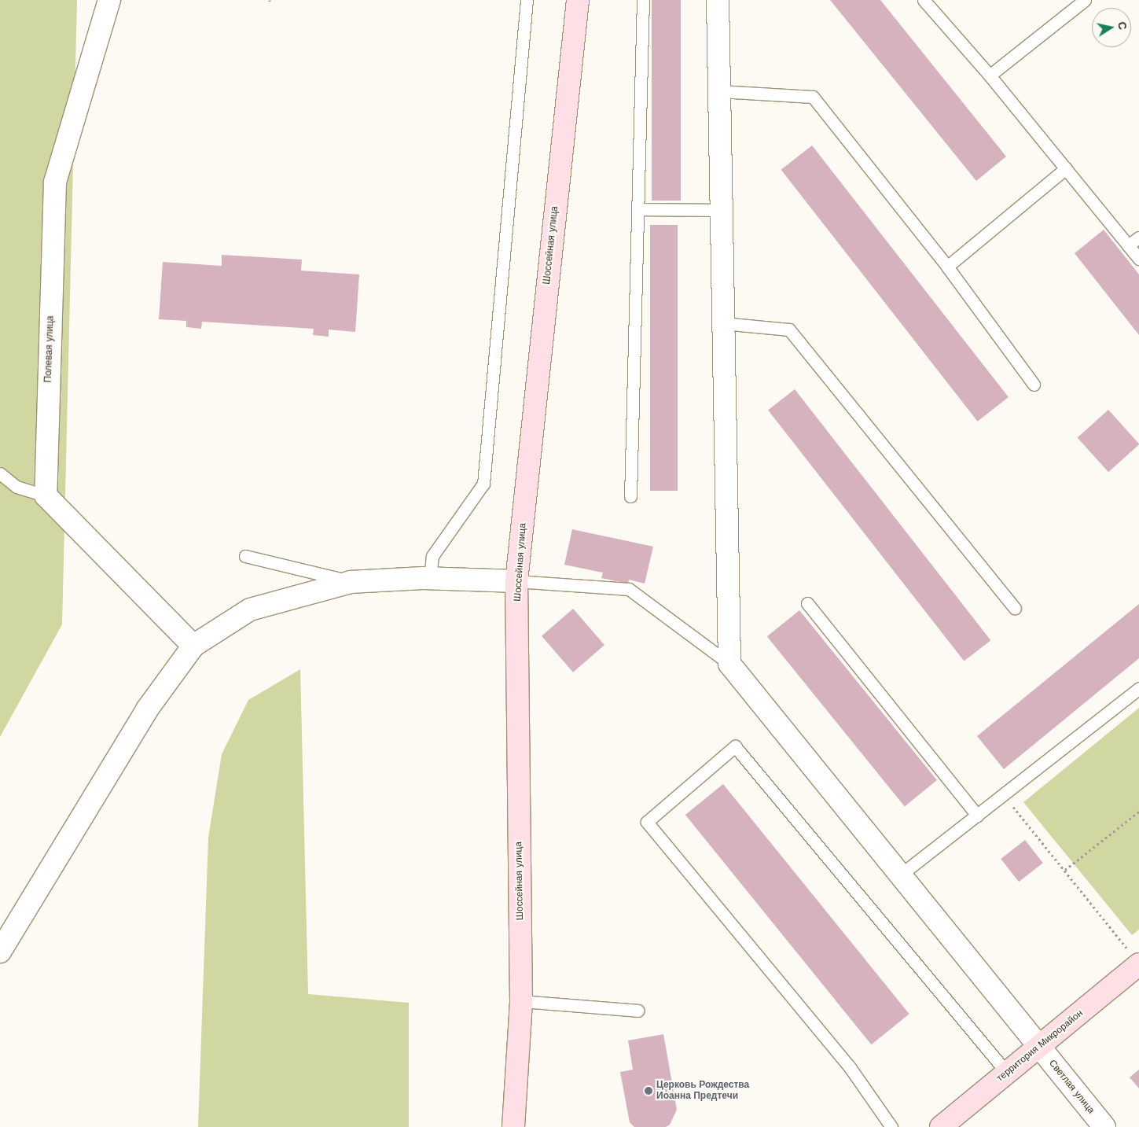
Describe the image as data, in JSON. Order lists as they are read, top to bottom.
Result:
{
  "streets": {
    "main road": ["Шоссейная улица", "территория Микрорайон"],
    "street": ["Полевая улица", "Светлая улица"]
  },
  "crossings": [
    ["территория Микрорайон", "Светлая улица"]
  ],
  "places": ["Церковь Рождества Иоанна Предтечи"],
  "north": "right"
}
